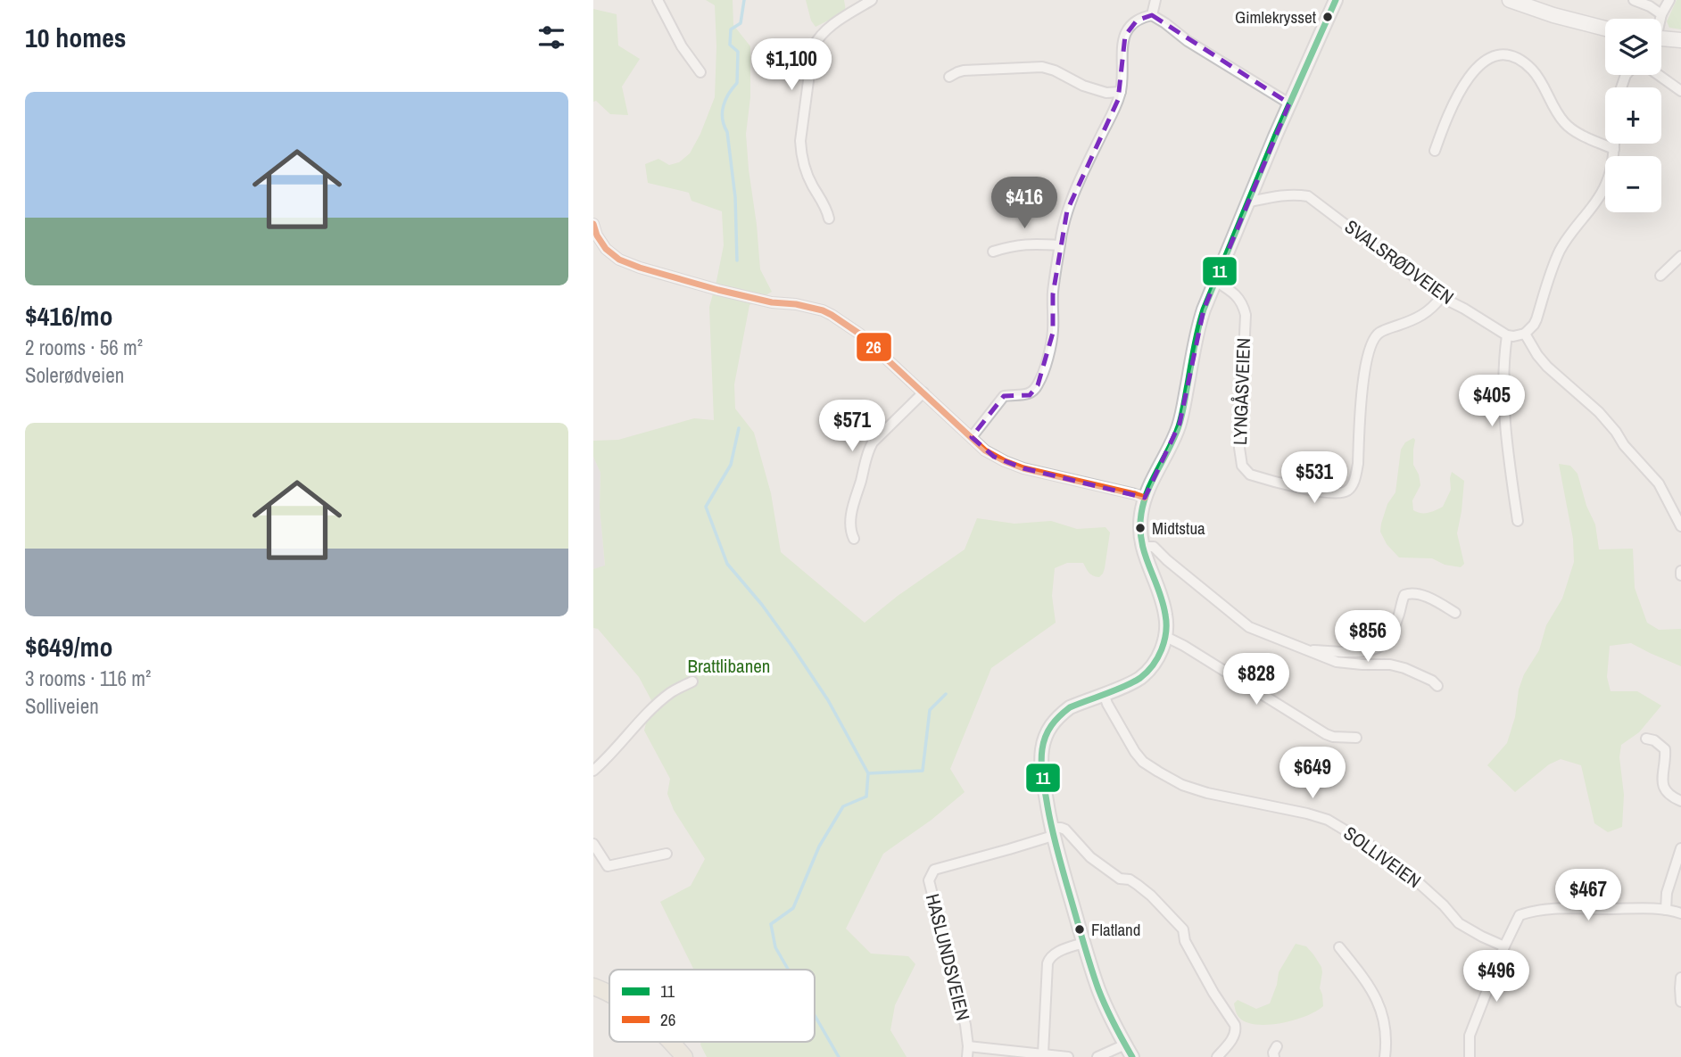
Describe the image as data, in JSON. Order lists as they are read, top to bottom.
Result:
{
  "streets": {
    "street": [
      "SVALSRØDVEIEN",
      "LYNGÅSVEIEN",
      "SOLLIVEIEN",
      "HASLUNDSVEIEN"
    ]
  },
  "crossings": [
    ["SVALSRØDVEIEN", "LYNGÅSVEIEN"]
  ],
  "parks": ["Brattlibanen"],
  "places": ["Gimlekrysset", "Midtstua", "Flatland"],
  "lines": ["transit line 11", "transit line 26"],
  "legend": ["11", "26"],
  "page": {
    "heading": "10 homes",
    "map_buttons": ["+", "−"],
    "price": [
      "$1,100",
      "$416",
      "$405",
      "$571",
      "$531",
      "$856",
      "$828",
      "$649",
      "$467",
      "$496"
    ],
    "list": [
      {
        "name": "$416/mo",
        "note": "2 rooms · 56 m² · Solerødveien"
      },
      {
        "name": "$649/mo",
        "note": "3 rooms · 116 m² · Solliveien"
      }
    ]
  }
}
